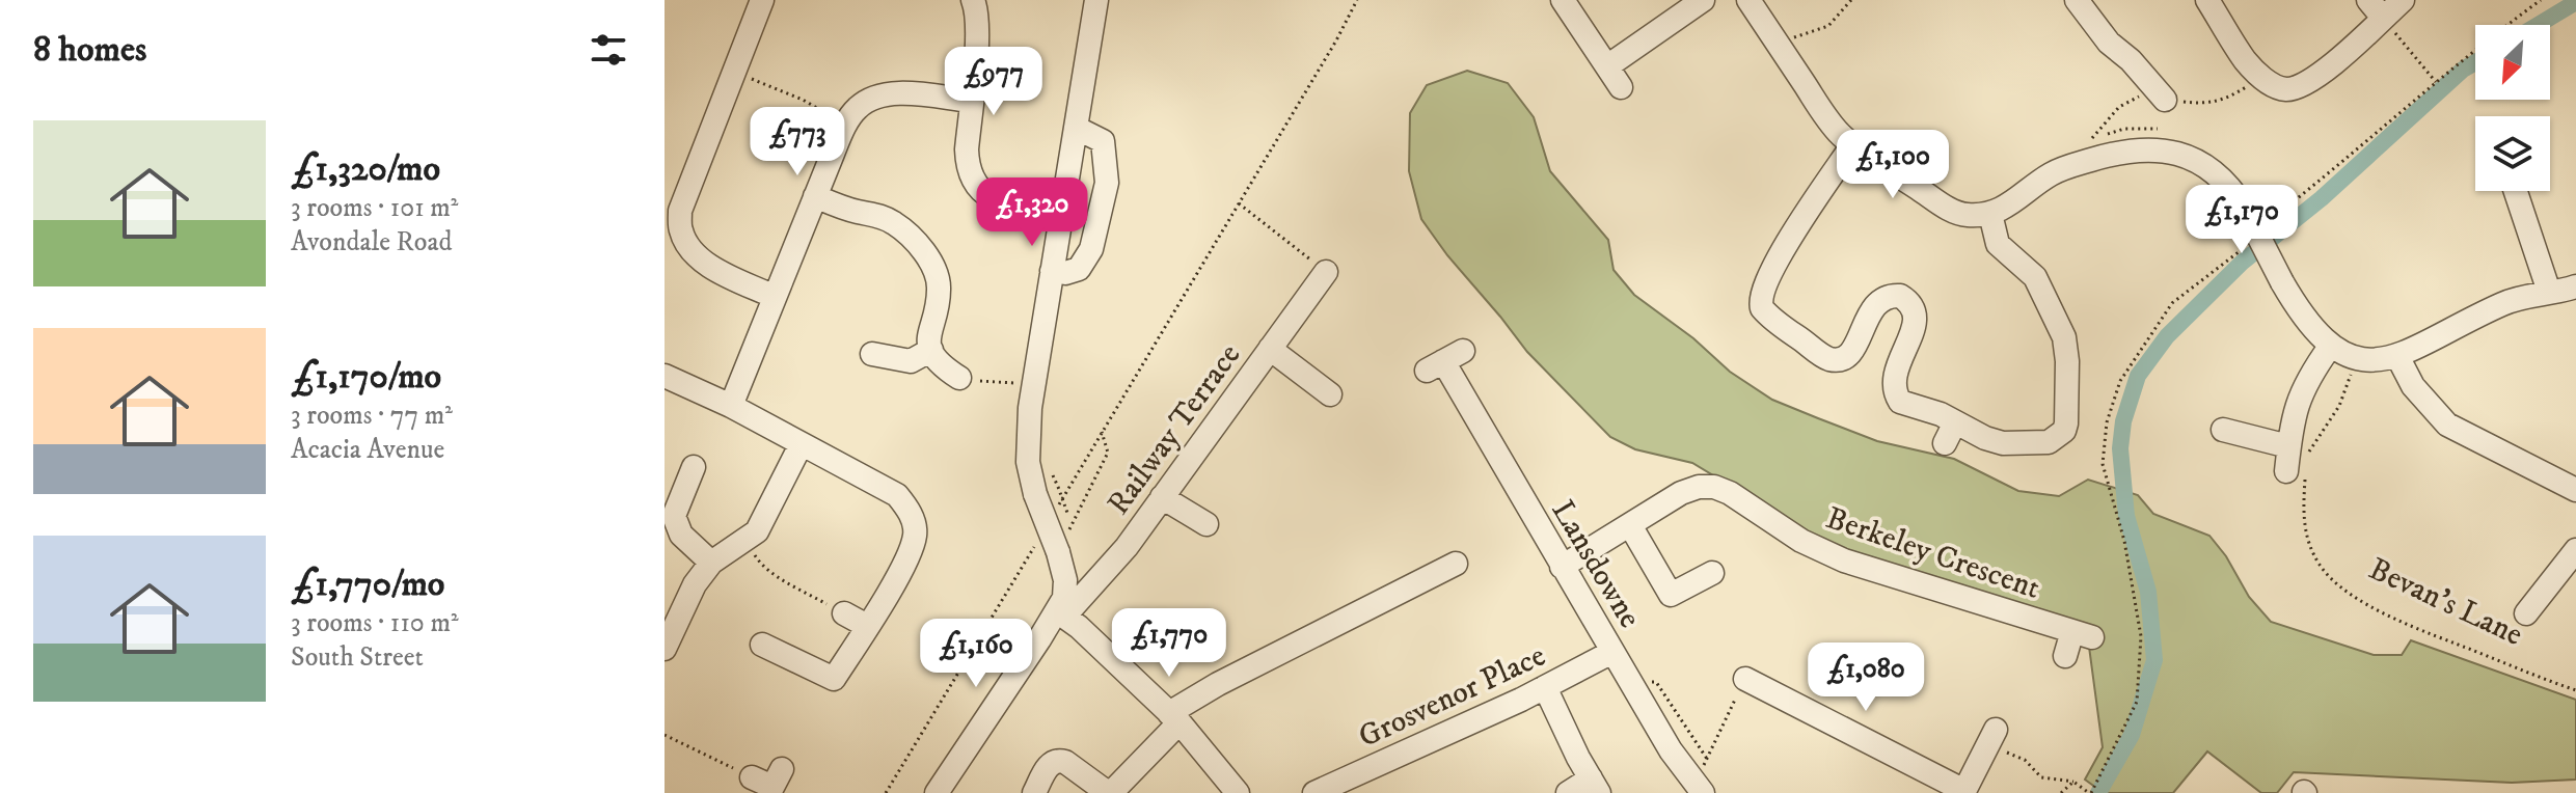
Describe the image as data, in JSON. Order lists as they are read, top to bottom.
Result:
{
  "streets": {
    "street": [
      "Railway Terrace",
      "Berkeley Crescent",
      "Lansdowne",
      "Grosvenor Place"
    ],
    "path": ["Bevan's Lane"]
  },
  "crossings": [
    ["Berkeley Crescent", "Lansdowne"],
    ["Lansdowne", "Grosvenor Place"]
  ],
  "north": "bottom left",
  "page": {
    "heading": "8 homes",
    "price": [
      "£977",
      "£773",
      "£1,100",
      "£1,320",
      "£1,170",
      "£1,770",
      "£1,160",
      "£1,080"
    ],
    "list": [
      {
        "name": "£1,320/mo",
        "note": "3 rooms · 101 m² · Avondale Road"
      },
      {
        "name": "£1,170/mo",
        "note": "3 rooms · 77 m² · Acacia Avenue"
      },
      {
        "name": "£1,770/mo",
        "note": "3 rooms · 110 m² · South Street"
      }
    ]
  }
}
